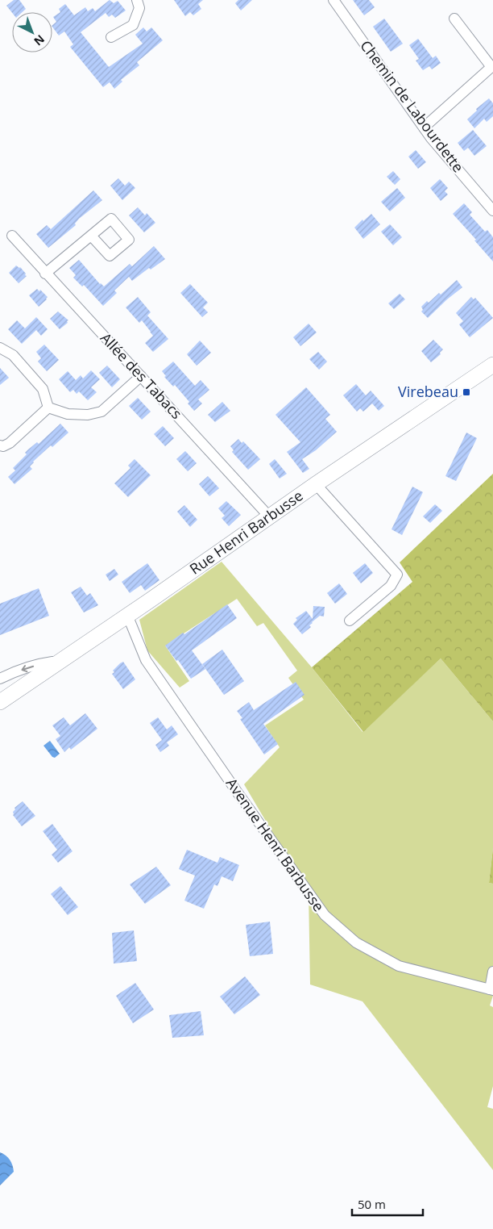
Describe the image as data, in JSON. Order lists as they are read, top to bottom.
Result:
{
  "streets": {
    "main road": ["Rue Henri Barbusse"],
    "street": ["Chemin de Labourdette", "Allée des Tabacs", "Avenue Henri Barbusse"]
  },
  "crossings": [
    ["Allée des Tabacs", "Rue Henri Barbusse"],
    ["Rue Henri Barbusse", "Avenue Henri Barbusse"]
  ],
  "places": {
    "transit": ["Virebeau"]
  },
  "scale_bar": "50 m",
  "north": "bottom right"
}
